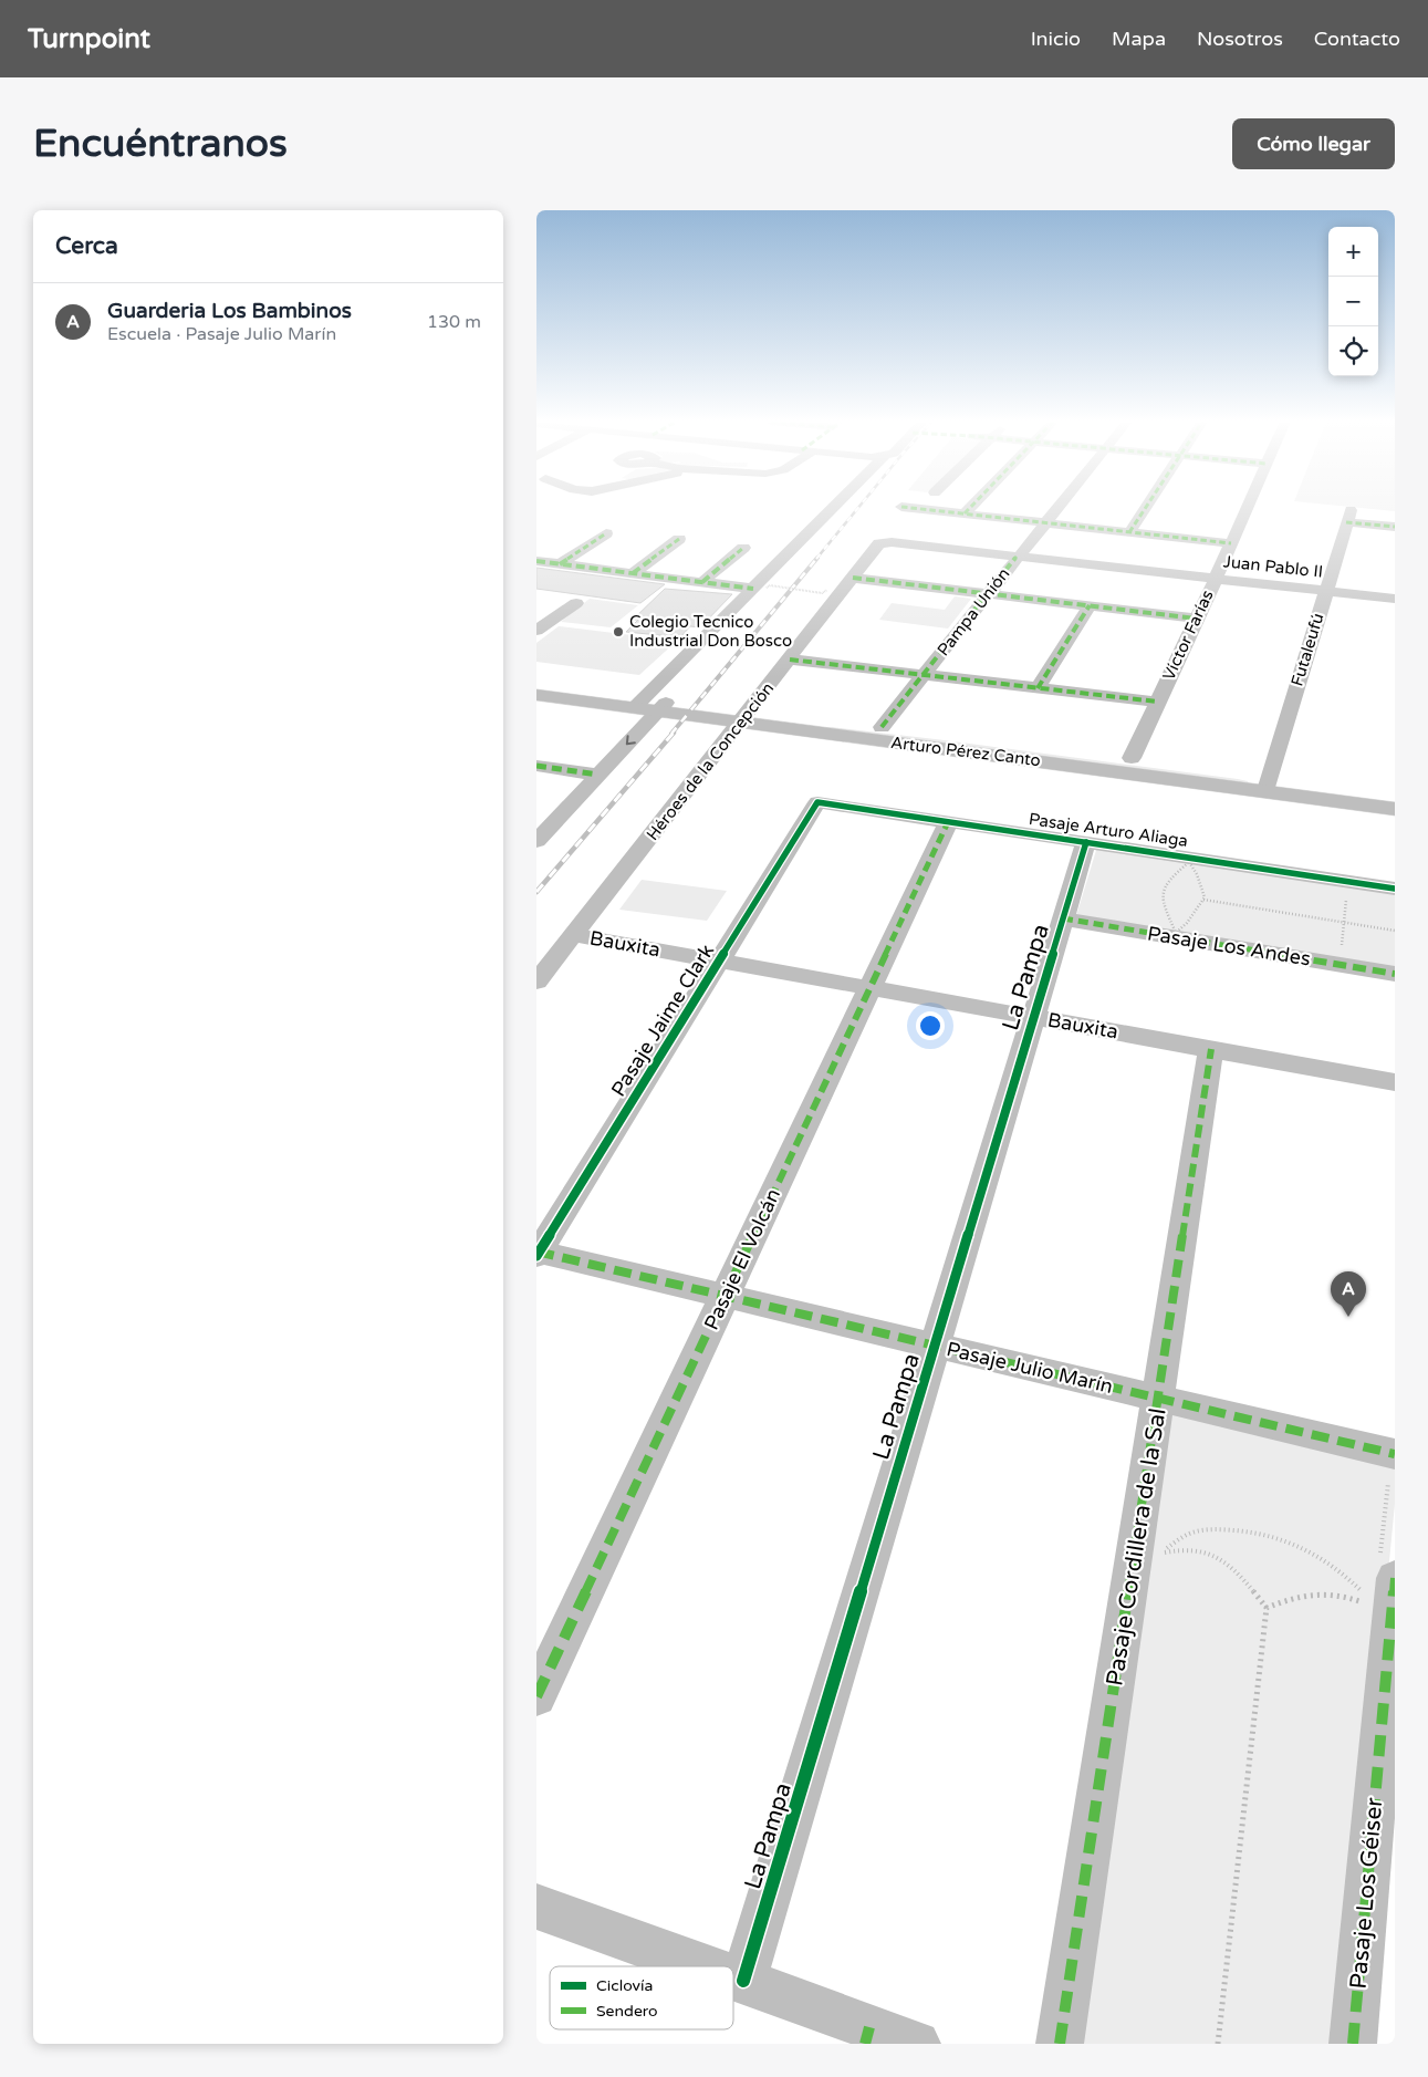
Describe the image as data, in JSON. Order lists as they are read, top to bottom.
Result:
{
  "streets": {
    "main road": ["Arturo Pérez Canto"],
    "street": [
      "Juan Pablo II",
      "Pampa Unión",
      "Víctor Farías",
      "Futaleufú",
      "Héroes de la Concepción",
      "Pasaje Arturo Aliaga",
      "Bauxita",
      "Pasaje Los Andes",
      "La Pampa",
      "Pasaje Jaime Clark",
      "Pasaje El Volcán",
      "Pasaje Julio Marín",
      "Pasaje Cordillera de la Sal",
      "Pasaje Los Géiser"
    ]
  },
  "crossings": [
    ["Juan Pablo II", "Pampa Unión"],
    ["Juan Pablo II", "Víctor Farías"],
    ["Juan Pablo II", "Futaleufú"],
    ["Juan Pablo II", "Héroes de la Concepción"],
    ["Pampa Unión", "Arturo Pérez Canto"],
    ["Víctor Farías", "Arturo Pérez Canto"],
    ["Futaleufú", "Arturo Pérez Canto"],
    ["Arturo Pérez Canto", "Héroes de la Concepción"],
    ["Héroes de la Concepción", "Bauxita"],
    ["Pasaje Arturo Aliaga", "La Pampa"],
    ["Pasaje Arturo Aliaga", "Pasaje Jaime Clark"],
    ["Pasaje Arturo Aliaga", "Pasaje El Volcán"],
    ["Bauxita", "La Pampa"],
    ["Bauxita", "Pasaje Jaime Clark"],
    ["Bauxita", "Pasaje El Volcán"],
    ["Bauxita", "Pasaje Cordillera de la Sal"],
    ["Pasaje Los Andes", "La Pampa"],
    ["La Pampa", "Pasaje Julio Marín"],
    ["Pasaje Jaime Clark", "Pasaje Julio Marín"],
    ["Pasaje El Volcán", "Pasaje Julio Marín"],
    ["Pasaje Julio Marín", "Pasaje Cordillera de la Sal"]
  ],
  "places": ["Colegio Tecnico Industrial Don Bosco"],
  "legend": ["Ciclovía", "Sendero"],
  "page": {
    "header": "Turnpoint",
    "nav": [
      "Inicio",
      "Mapa",
      "Nosotros",
      "Contacto"
    ],
    "buttons": "Cómo llegar",
    "title": "Encuéntranos",
    "heading": "Cerca",
    "map_buttons": ["+", "−"],
    "list": [
      {
        "mark": "A",
        "name": "Guarderia Los Bambinos",
        "note": "Escuela · Pasaje Julio Marín",
        "value": "130 m"
      }
    ],
    "pins": "A"
  }
}
